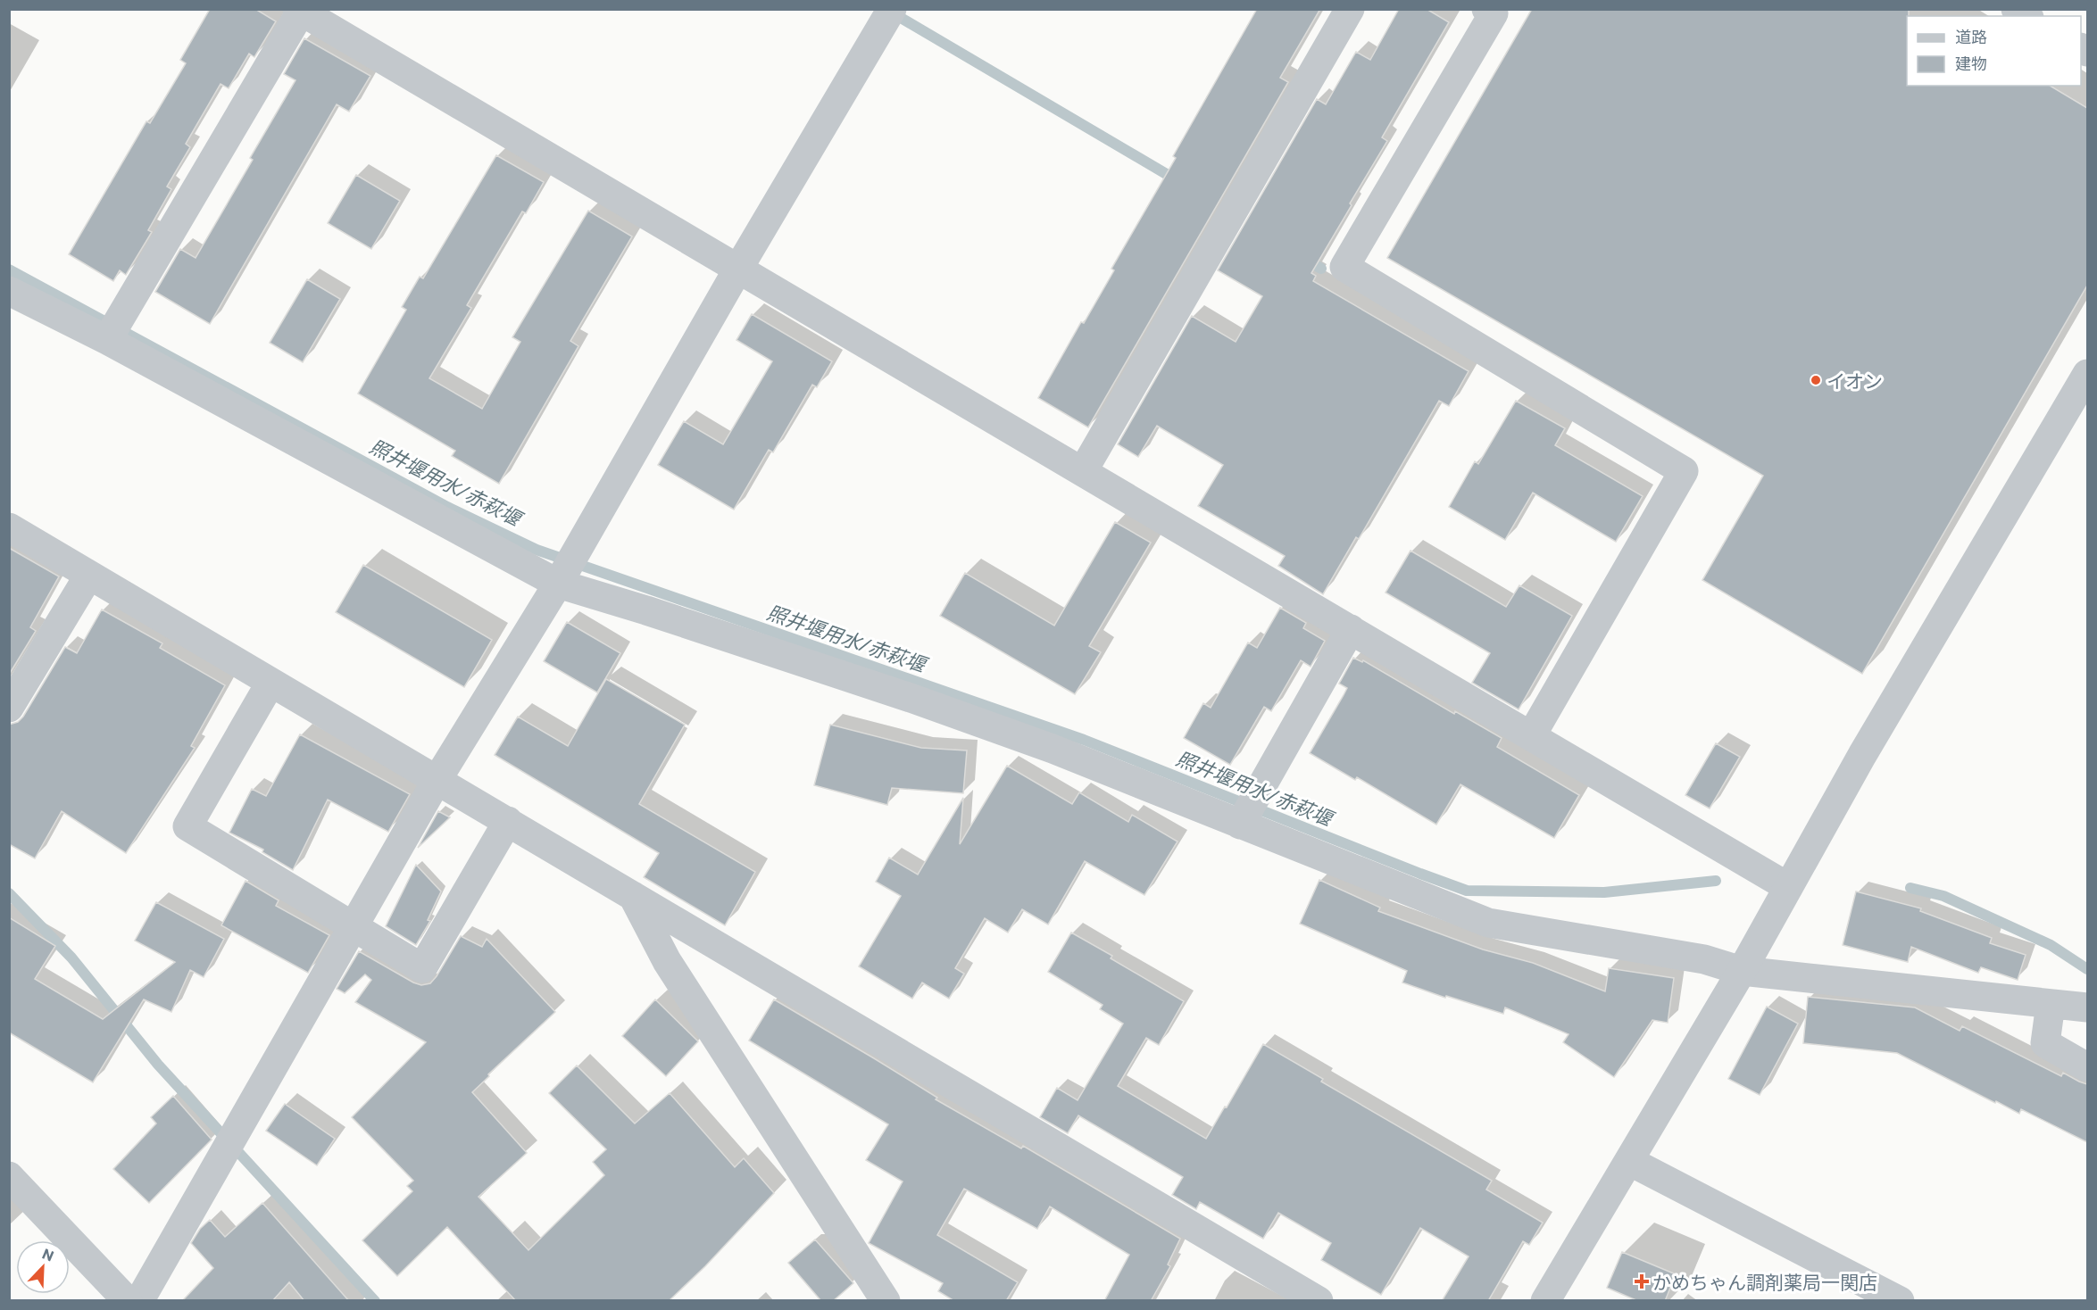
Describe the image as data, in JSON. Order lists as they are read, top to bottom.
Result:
{
  "water": ["照井堰用水/赤萩堰"],
  "places": {
    "other": ["イオン"],
    "health": ["かめちゃん調剤薬局一関店"]
  },
  "legend": ["道路", "建物"],
  "north": "top right"
}
